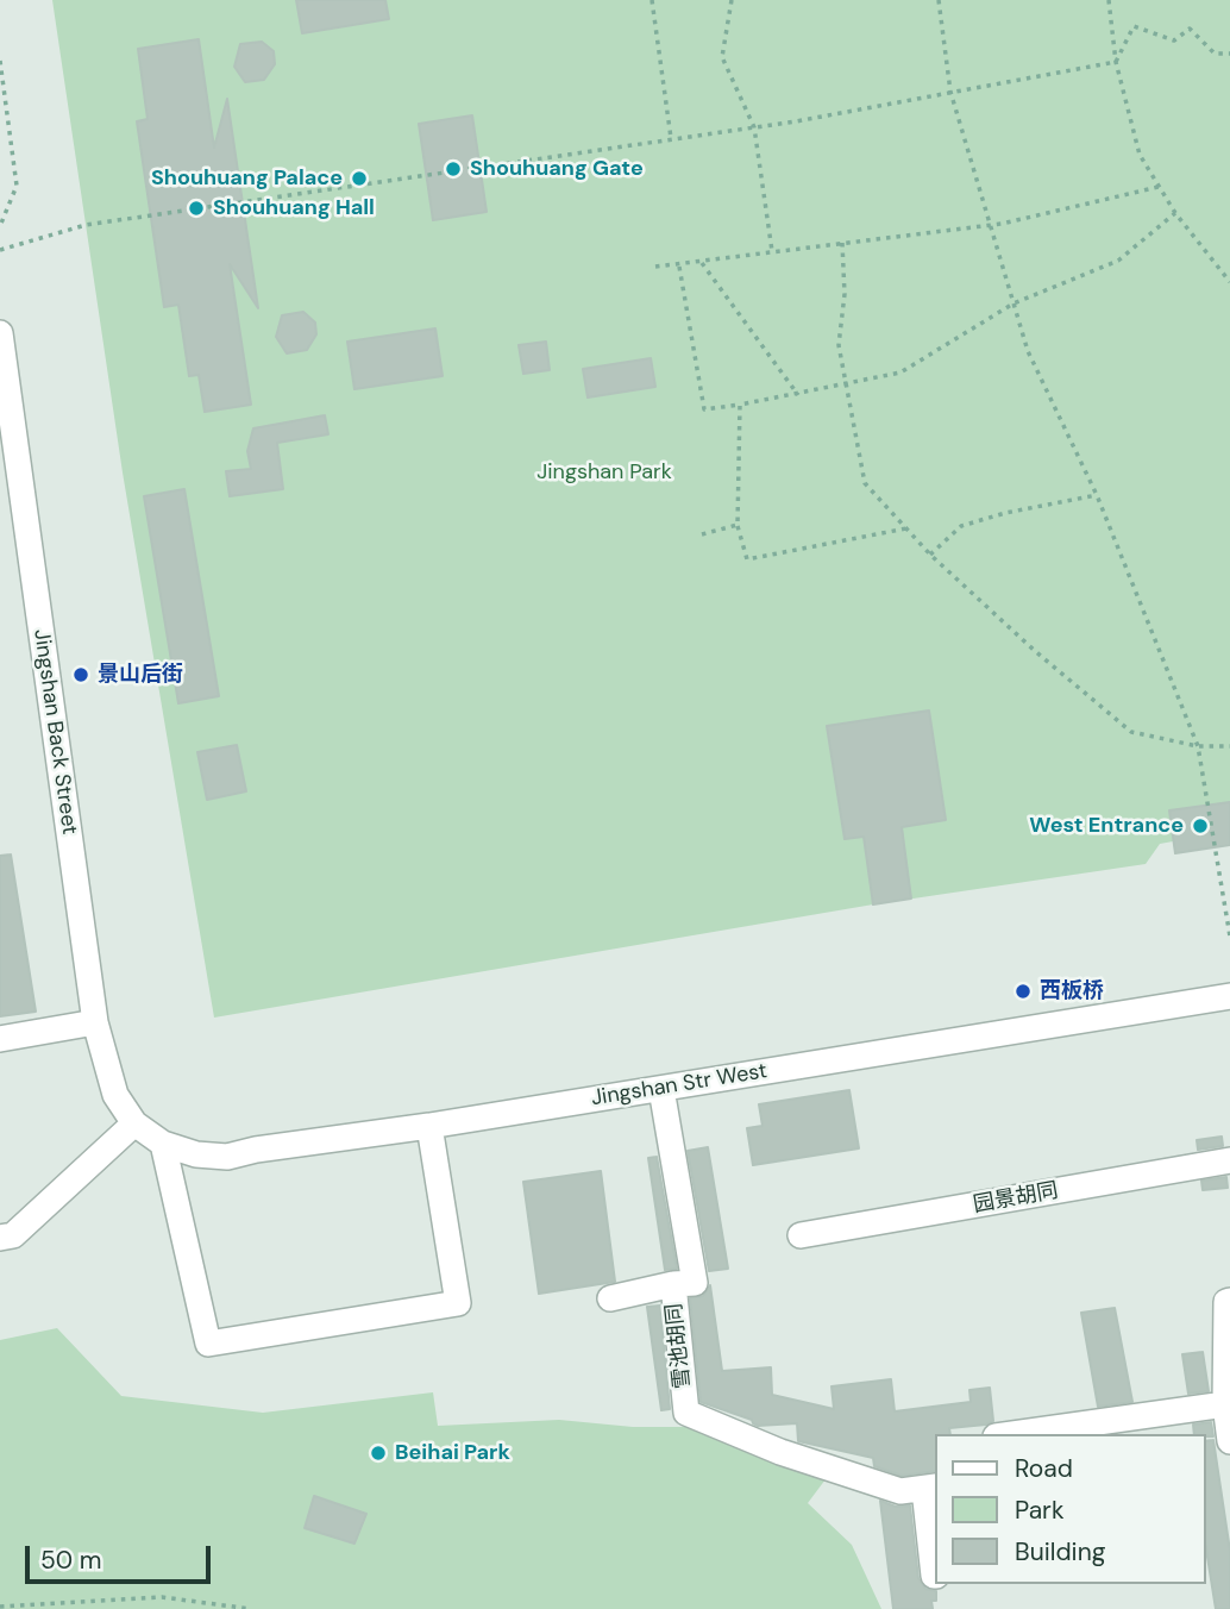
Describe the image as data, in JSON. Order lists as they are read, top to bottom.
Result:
{
  "streets": {
    "street": [
      "Jingshan Back Street",
      "Jingshan Str West",
      "园景胡同",
      "雪池胡同"
    ]
  },
  "crossings": [
    ["Jingshan Back Street", "Jingshan Str West"],
    ["Jingshan Str West", "雪池胡同"]
  ],
  "parks": ["Jingshan Park"],
  "places": [
    "Shouhuang Gate",
    "Shouhuang Palace",
    "Shouhuang Hall",
    "景山后街",
    "West Entrance",
    "西板桥",
    "Beihai Park"
  ],
  "legend": ["Road", "Park", "Building"],
  "scale_bar": "50 m"
}
